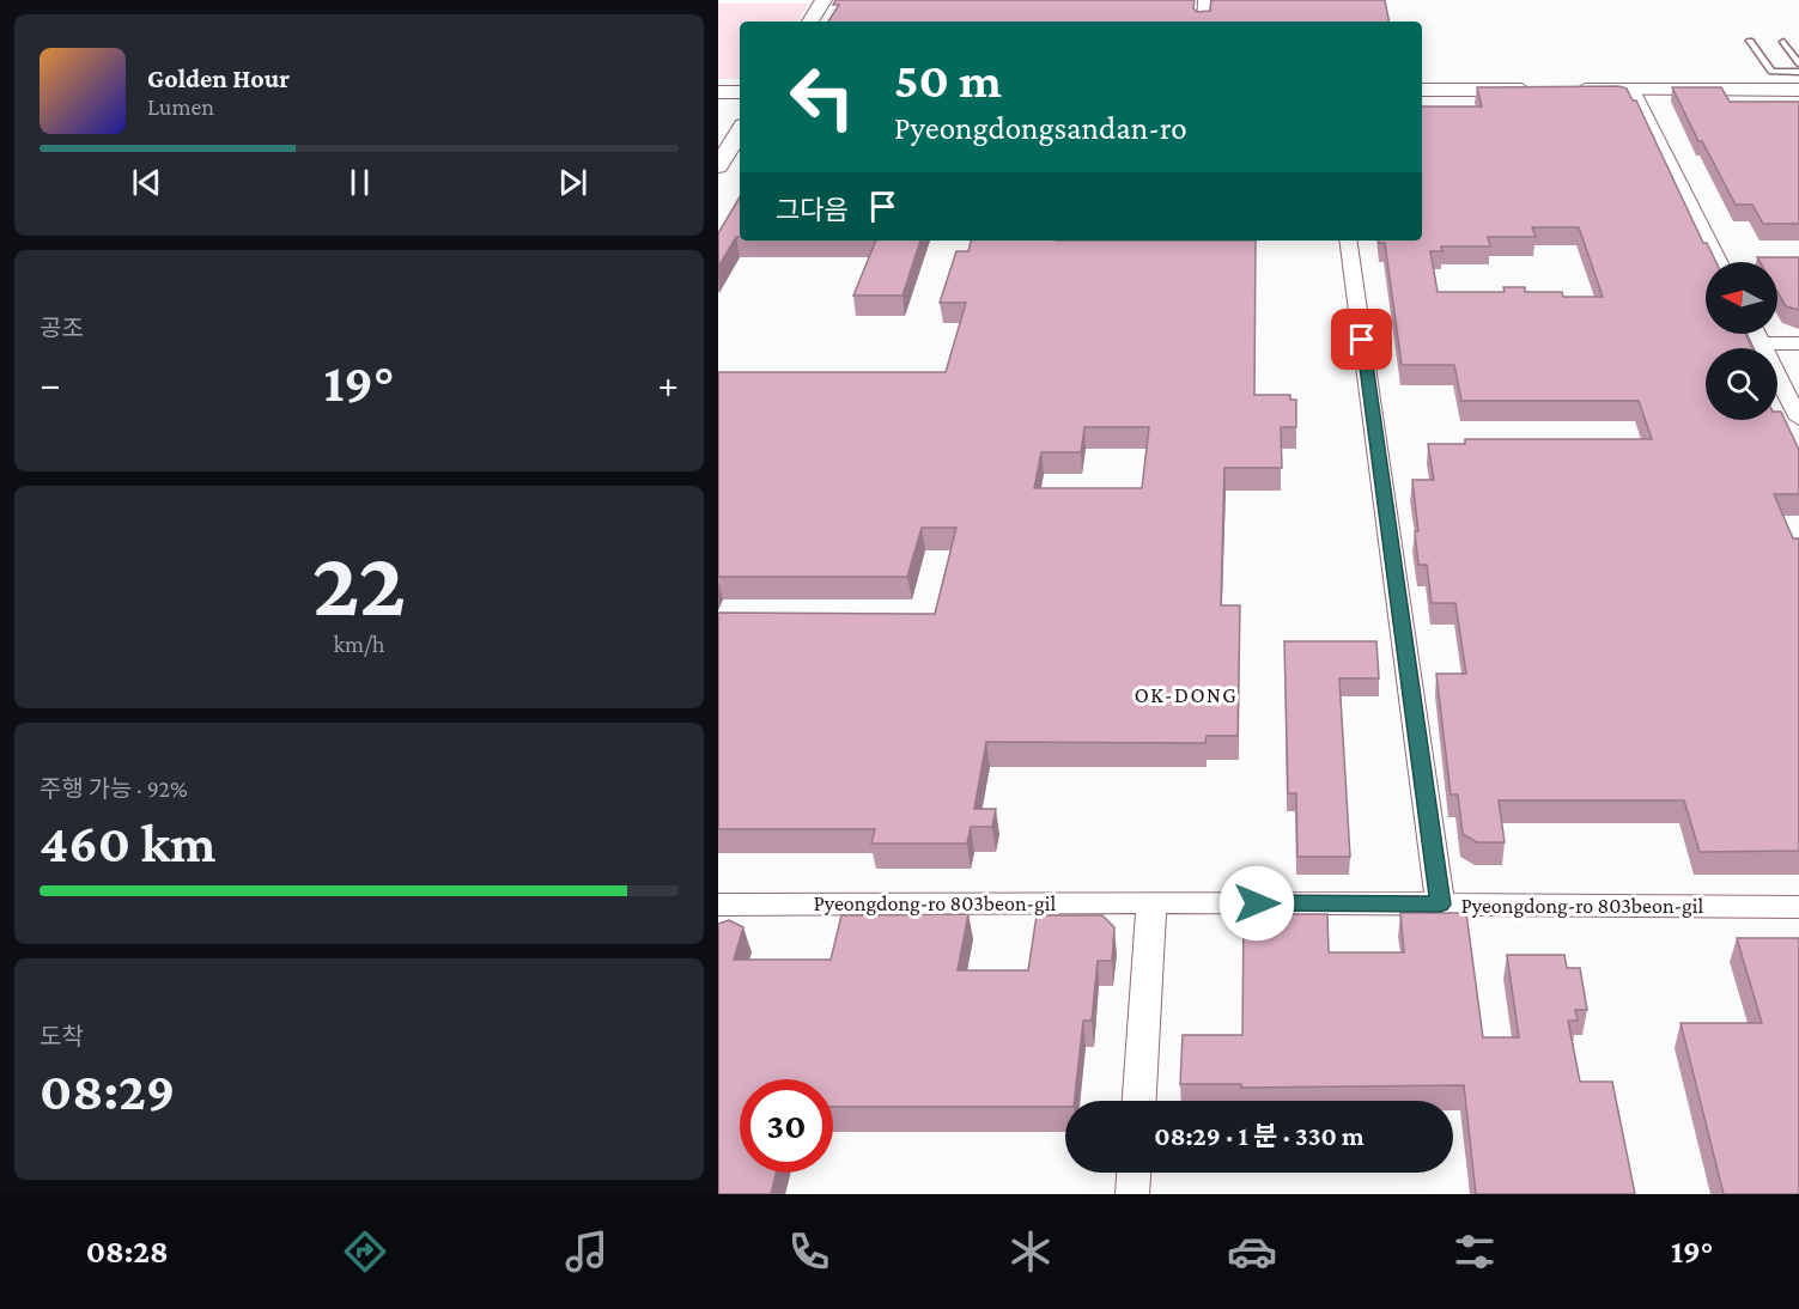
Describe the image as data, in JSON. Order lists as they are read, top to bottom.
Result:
{
  "streets": {
    "street": ["Pyeongdong-ro 803beon-gil"]
  },
  "districts": ["OK-DONG"],
  "north": "left",
  "page": {
    "turn": ["50 m", "Pyeongdongsandan-ro"],
    "song": ["Golden Hour", "Lumen"],
    "then": "그다음",
    "tile": [
      "공조",
      ["22", "km/h"],
      ["주행 가능 · 92%", "460 km"],
      ["도착", "08:29"]
    ],
    "heat": ["−", "19°", "+"],
    "limit": "30",
    "trip": "08:29 · 1 분 · 330 m",
    "tabs": ["08:28", "19°"]
  }
}
